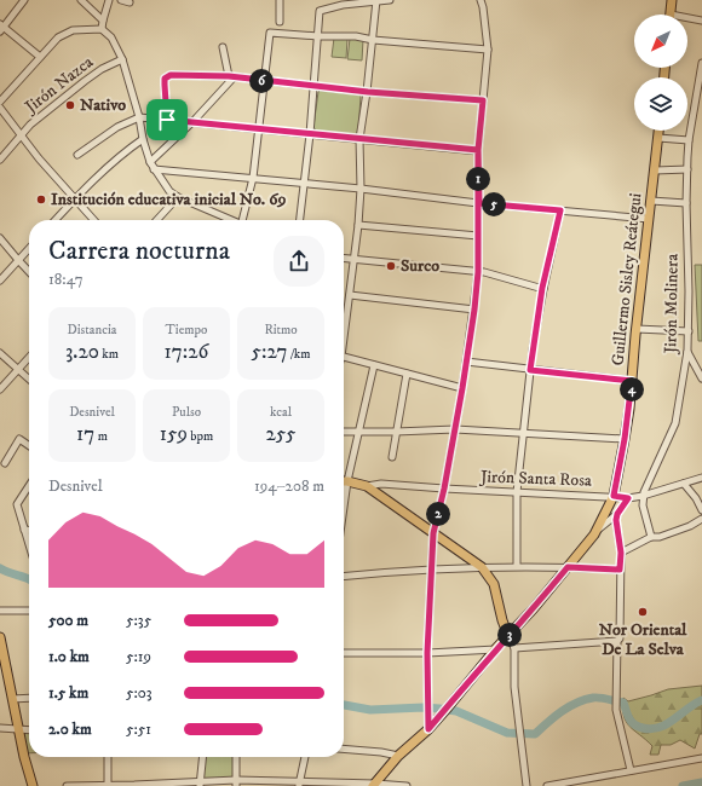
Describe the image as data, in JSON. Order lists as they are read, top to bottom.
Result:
{
  "streets": {
    "main road": ["Guillermo Sisley Reátegui"],
    "street": ["Jirón Nazca", "Jirón Molinera", "Jirón Santa Rosa"]
  },
  "crossings": [
    ["Guillermo Sisley Reátegui", "Jirón Santa Rosa"],
    ["Jirón Molinera", "Jirón Santa Rosa"]
  ],
  "places": [
    "Nativo",
    "Institución educativa inicial No. 69",
    "Surco",
    "Nor Oriental De La Selva"
  ],
  "north": "bottom left",
  "page": {
    "pins": [
      "6",
      "1",
      "5",
      "4",
      "2",
      "3"
    ],
    "heading": ["Carrera nocturna", "18:47"],
    "stats": [
      ["Distancia", "3.20 km"],
      ["Tiempo", "17:26"],
      ["Ritmo", "5:27 /km"],
      ["Desnivel", "17 m"],
      ["Pulso", "159 bpm"],
      ["kcal", "255"]
    ],
    "chart": ["Desnivel", "194–208 m"],
    "list": [
      {
        "name": "500 m",
        "note": "5:35"
      },
      {
        "name": "1.0 km",
        "note": "5:19"
      },
      {
        "name": "1.5 km",
        "note": "5:03"
      },
      {
        "name": "2.0 km",
        "note": "5:51"
      }
    ]
  }
}
